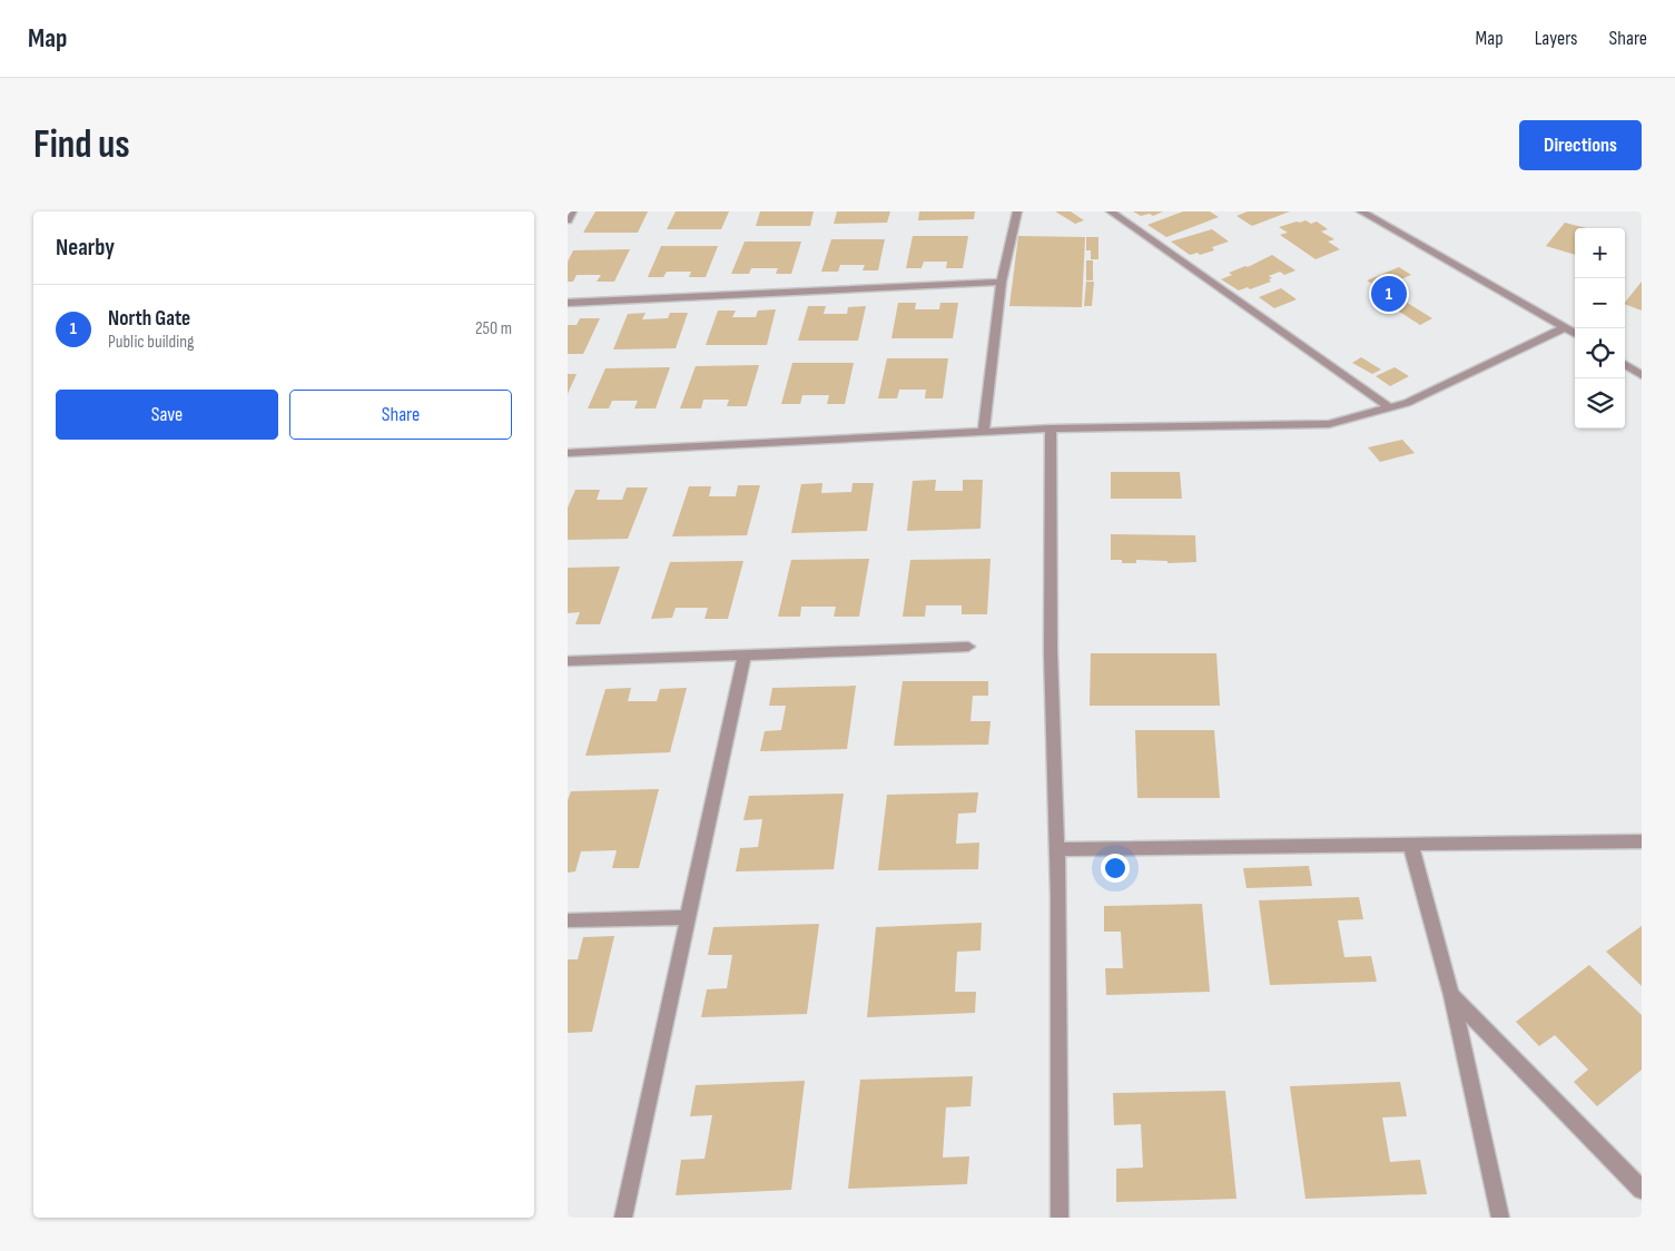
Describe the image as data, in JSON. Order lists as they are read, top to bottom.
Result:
{
  "page": {
    "header": "Map",
    "nav": ["Map", "Layers", "Share"],
    "buttons": [
      "Directions",
      ["Save", "Share"]
    ],
    "title": "Find us",
    "heading": "Nearby",
    "map_buttons": ["+", "−"],
    "pins": "1",
    "list": [
      {
        "mark": "1",
        "name": "North Gate",
        "note": "Public building",
        "value": "250 m"
      }
    ]
  }
}
